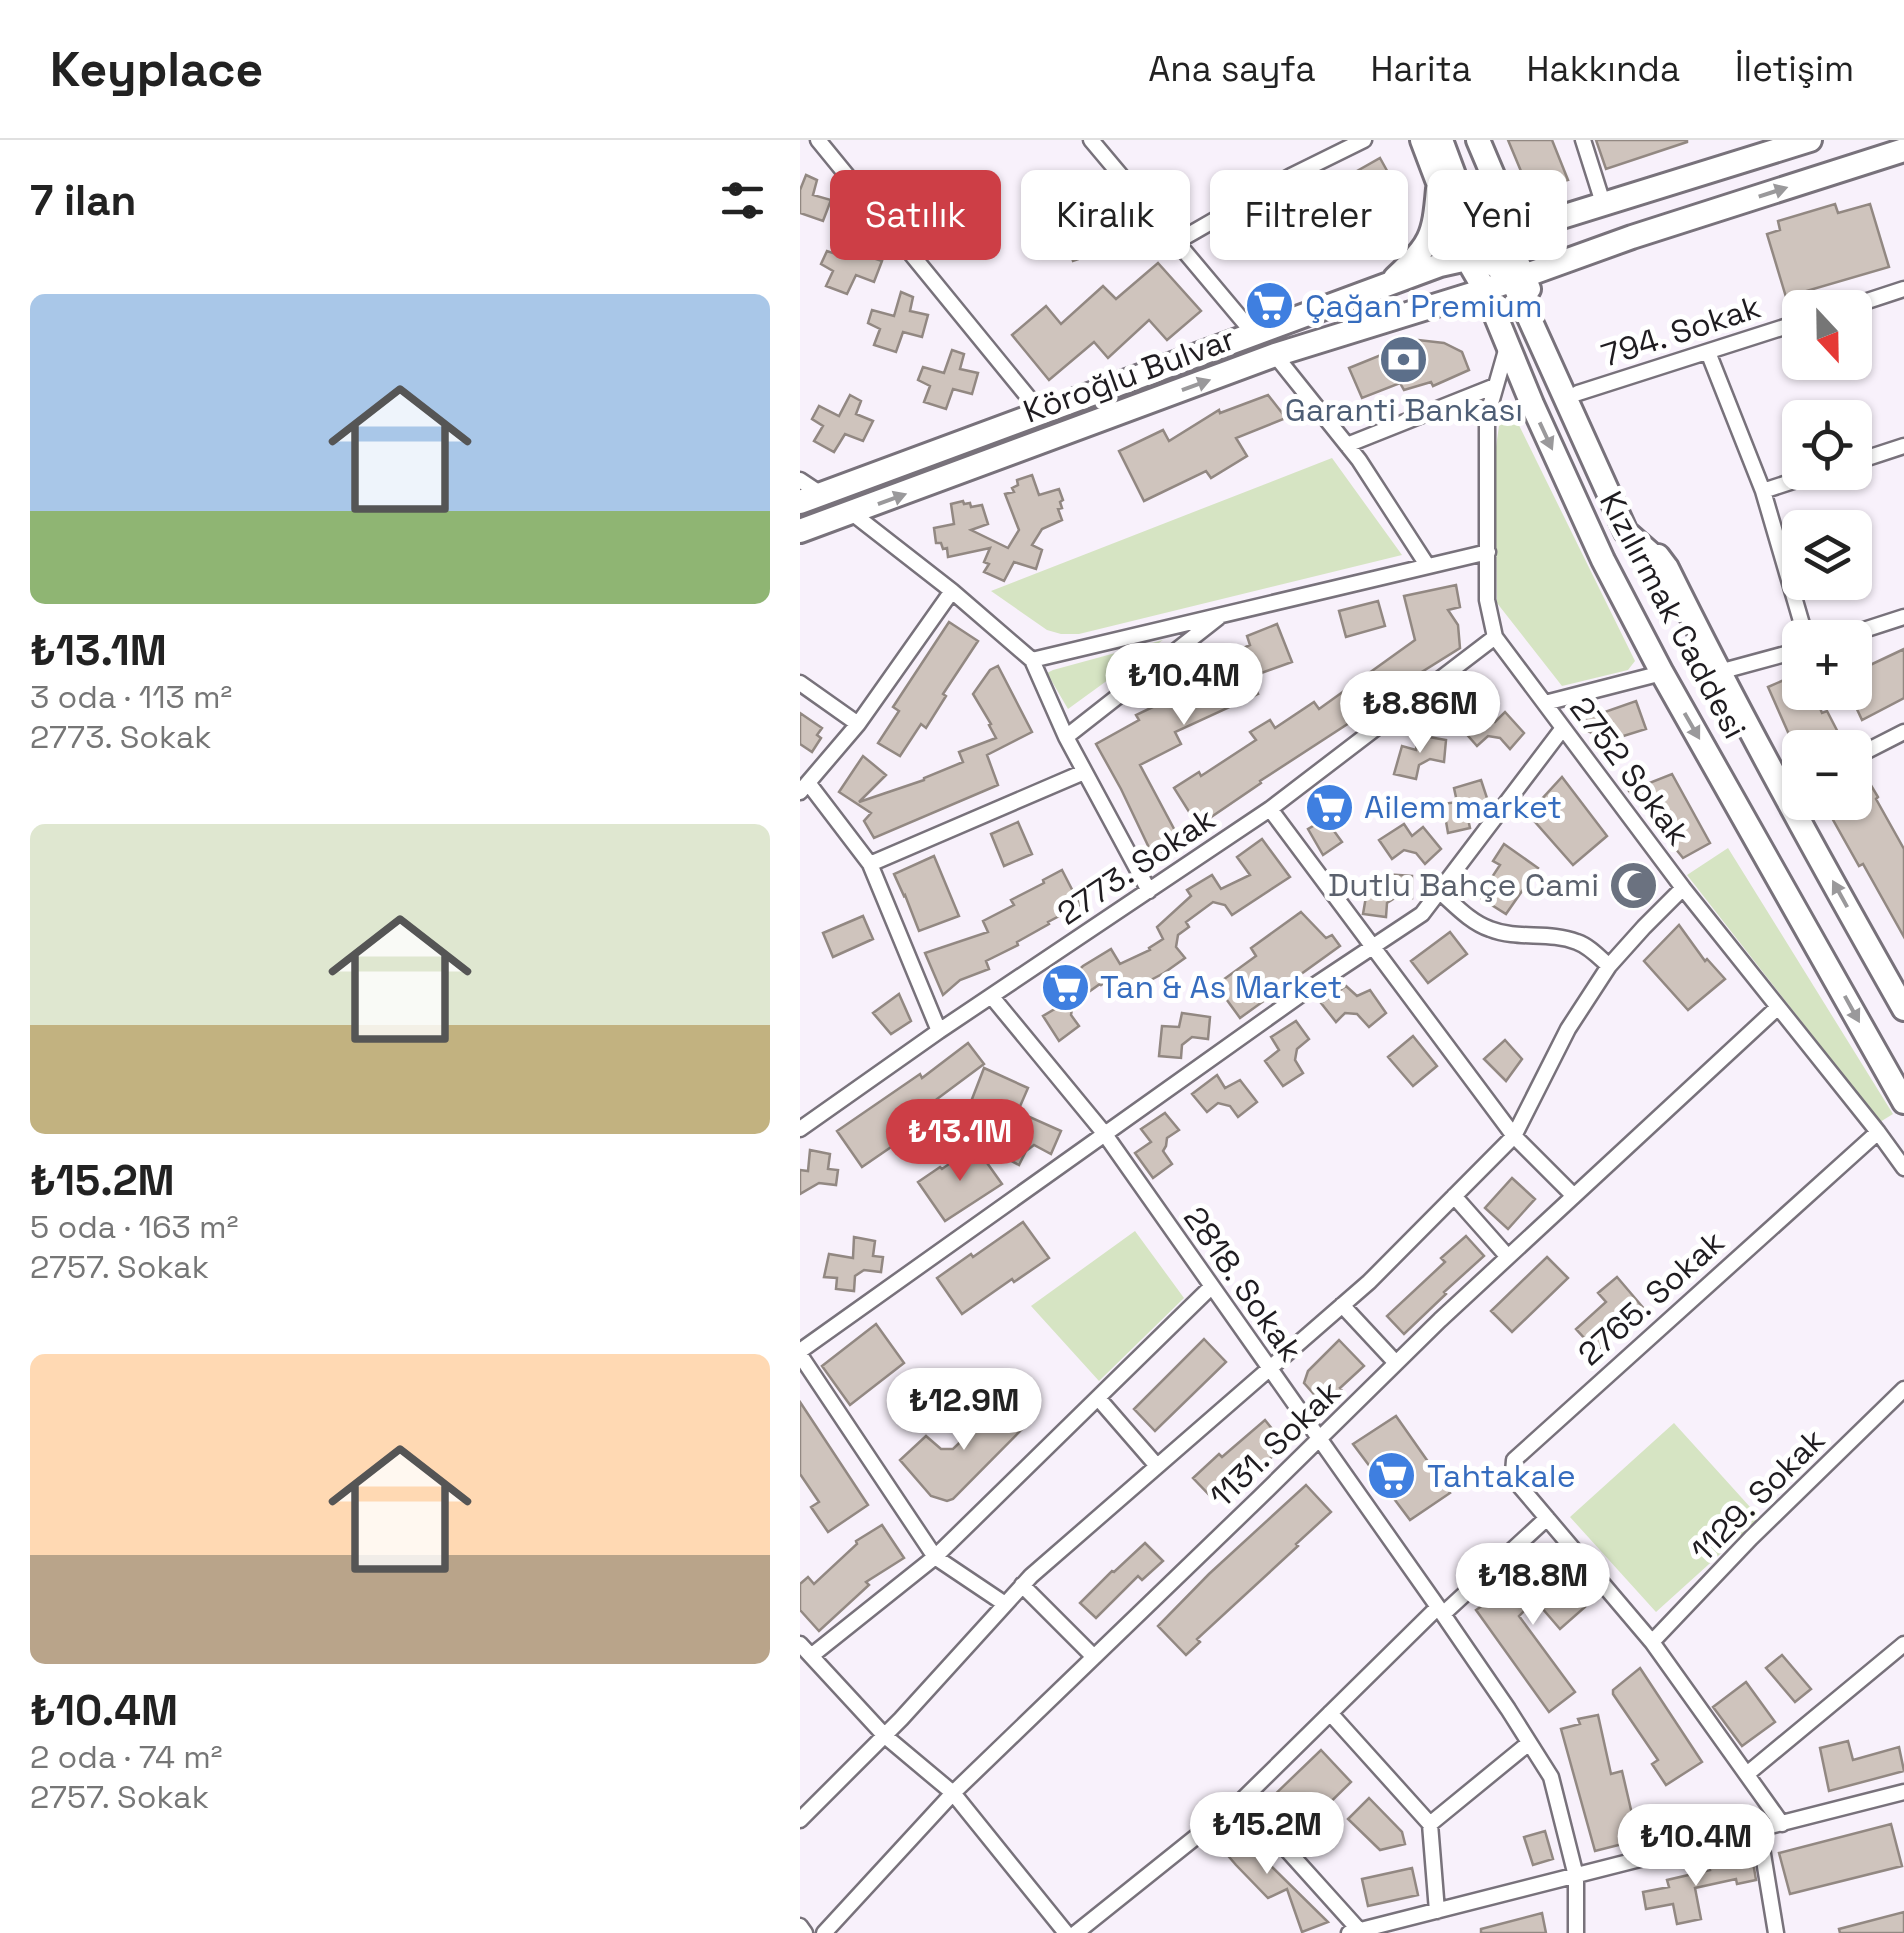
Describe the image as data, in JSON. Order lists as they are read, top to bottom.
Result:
{
  "streets": {
    "main road": ["Köroğlu Bulvar", "Kızılırmak Caddesi"],
    "street": [
      "794. Sokak",
      "2752 Sokak",
      "2773. Sokak",
      "2818. Sokak",
      "2765. Sokak",
      "1131. Sokak",
      "1129. Sokak"
    ]
  },
  "crossings": [
    ["794. Sokak", "Kızılırmak Caddesi"],
    ["Köroğlu Bulvar", "Kızılırmak Caddesi"],
    ["Kızılırmak Caddesi", "2752 Sokak"],
    ["2752 Sokak", "2773. Sokak"],
    ["2752 Sokak", "2765. Sokak"],
    ["2752 Sokak", "1131. Sokak"],
    ["2773. Sokak", "2818. Sokak"],
    ["2818. Sokak", "1131. Sokak"]
  ],
  "places": {
    "supermarket": [
      "Çağan Premium",
      "Ailem market",
      "Tan & As Market",
      "Tahtakale"
    ],
    "bank": ["Garanti Bankası"],
    "mosque": ["Dutlu Bahçe Cami"]
  },
  "north": "bottom",
  "page": {
    "header": "Keyplace",
    "nav": [
      "Ana sayfa",
      "Harita",
      "Hakkında",
      "İletişim"
    ],
    "heading": "7 ilan",
    "chip": [
      "Satılık",
      "Kiralık",
      "Filtreler",
      "Yeni"
    ],
    "list": [
      {
        "name": "₺13.1M",
        "note": "3 oda · 113 m² · 2773. Sokak"
      },
      {
        "name": "₺15.2M",
        "note": "5 oda · 163 m² · 2757. Sokak"
      },
      {
        "name": "₺10.4M",
        "note": "2 oda · 74 m² · 2757. Sokak"
      }
    ],
    "map_buttons": ["+", "−"],
    "price": [
      "₺10.4M",
      "₺8.86M",
      "₺13.1M",
      "₺12.9M",
      "₺18.8M",
      "₺15.2M",
      "₺10.4M"
    ]
  }
}
